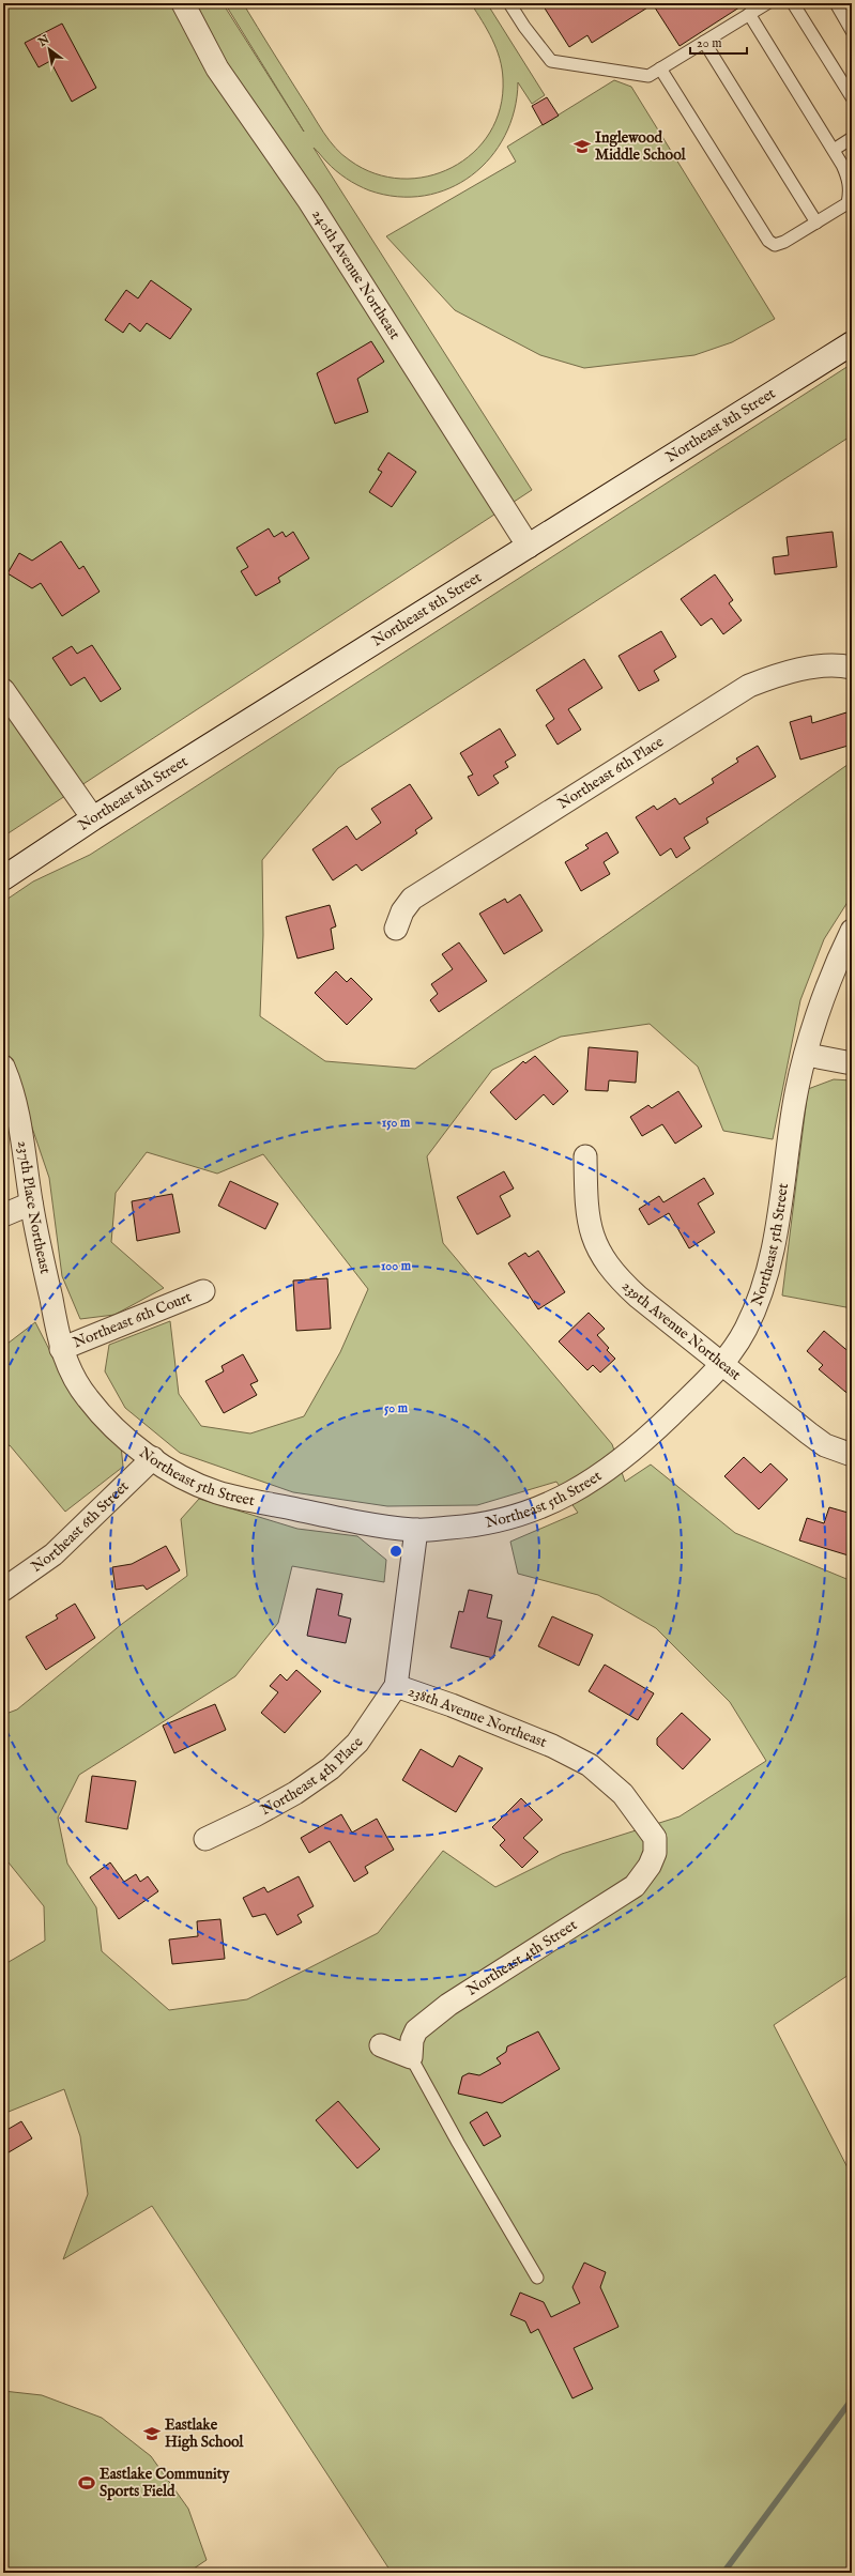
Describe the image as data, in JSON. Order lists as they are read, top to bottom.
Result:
{
  "streets": {
    "street": [
      "240th Avenue Northeast",
      "Northeast 8th Street",
      "Northeast 6th Place",
      "237th Place Northeast",
      "Northeast 5th Street",
      "Northeast 6th Court",
      "239th Avenue Northeast",
      "Northeast 6th Street",
      "238th Avenue Northeast",
      "Northeast 4th Place",
      "Northeast 4th Street"
    ]
  },
  "crossings": [
    ["240th Avenue Northeast", "Northeast 8th Street"],
    ["237th Place Northeast", "Northeast 5th Street"],
    ["237th Place Northeast", "Northeast 6th Court"],
    ["Northeast 5th Street", "Northeast 6th Court"],
    ["Northeast 5th Street", "239th Avenue Northeast"],
    ["Northeast 5th Street", "Northeast 6th Street"],
    ["Northeast 5th Street", "238th Avenue Northeast"],
    ["238th Avenue Northeast", "Northeast 4th Place"],
    ["238th Avenue Northeast", "Northeast 4th Street"]
  ],
  "places": {
    "school or university": ["Inglewood Middle School", "Eastlake High School"],
    "sports": ["Eastlake Community Sports Field"]
  },
  "scale_bar": "20 m",
  "north": "top left",
  "rings": ["150 m", "100 m", "50 m"]
}
